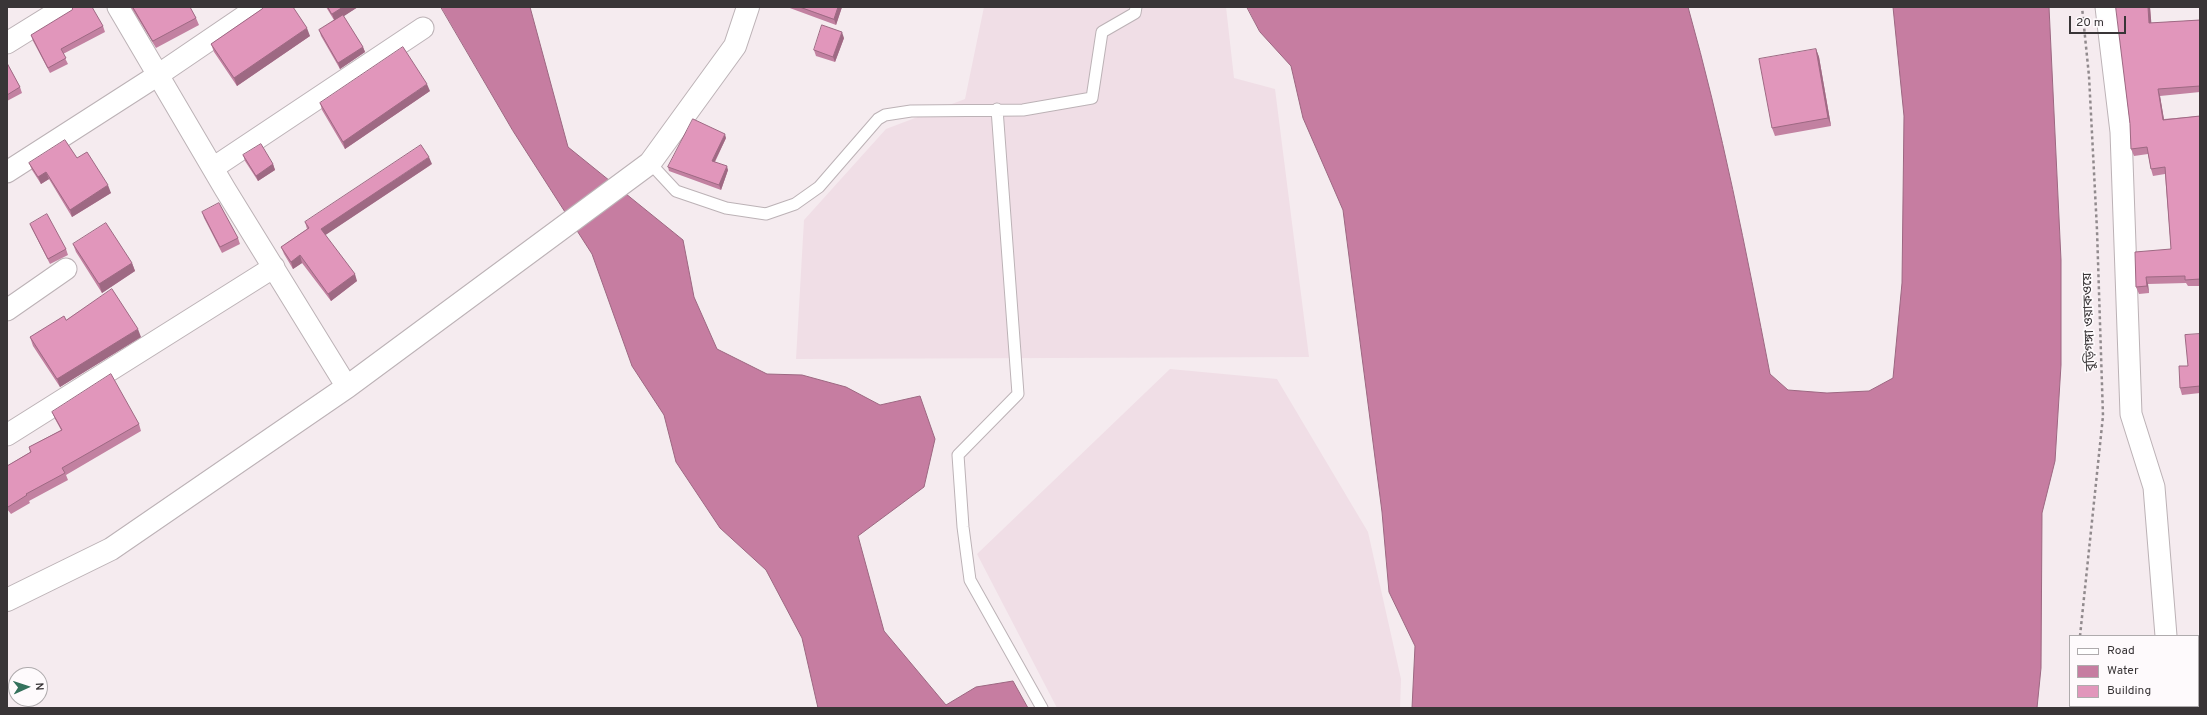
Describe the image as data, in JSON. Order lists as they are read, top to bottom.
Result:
{
  "streets": {
    "path": ["বুড়িগঙ্গা ওয়াকওয়ে"]
  },
  "legend": ["Road", "Water", "Building"],
  "scale_bar": "20 m",
  "north": "right"
}
